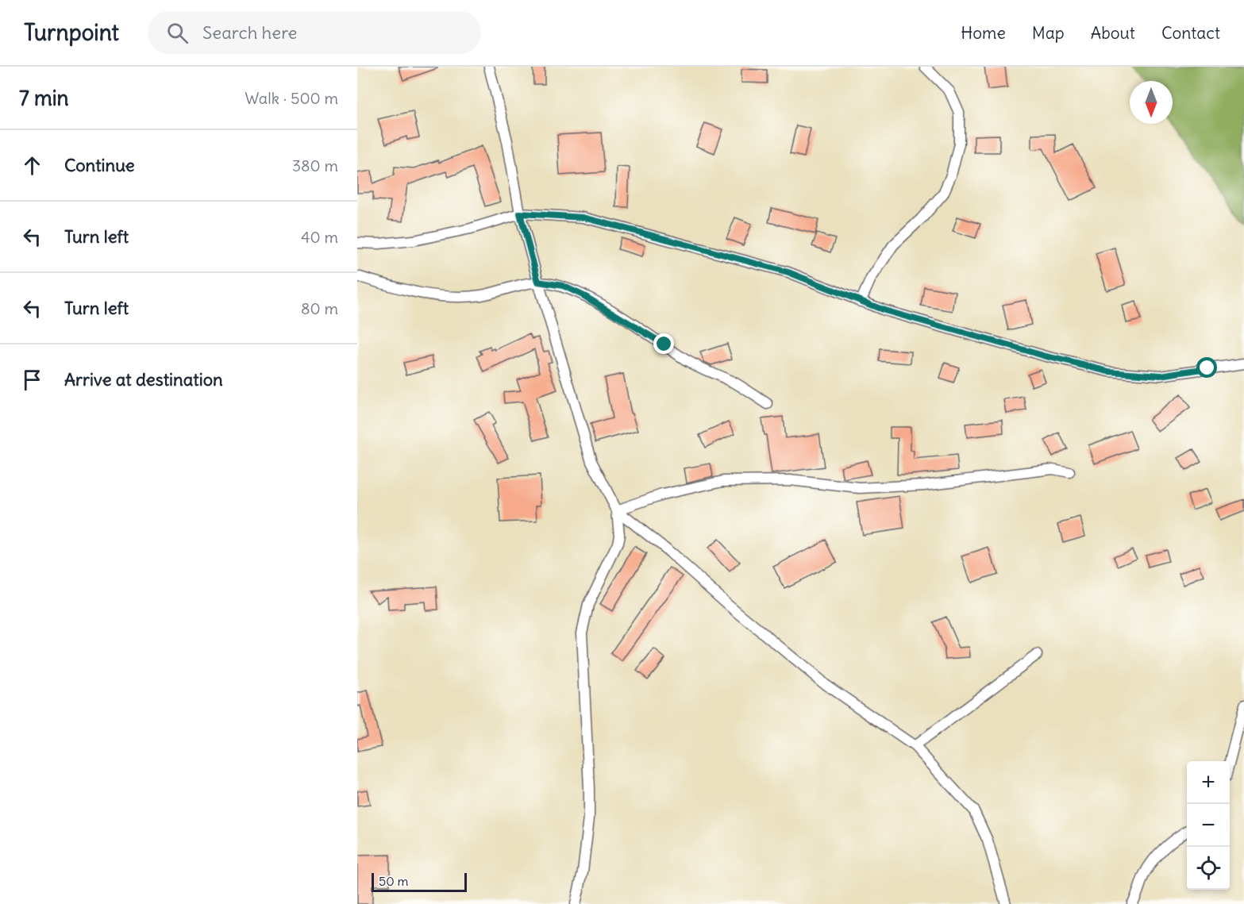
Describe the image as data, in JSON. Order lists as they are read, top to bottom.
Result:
{
  "scale_bar": "50 m",
  "north": "bottom",
  "page": {
    "header": "Turnpoint",
    "search": "Search here",
    "nav": [
      "Home",
      "Map",
      "About",
      "Contact"
    ],
    "heading": ["7 min", "Walk · 500 m"],
    "list": [
      ["Continue", "380 m"],
      ["Turn left", "40 m"],
      ["Turn left", "80 m"],
      "Arrive at destination"
    ],
    "map_buttons": ["+", "−"],
    "scale": "50 m"
  }
}
